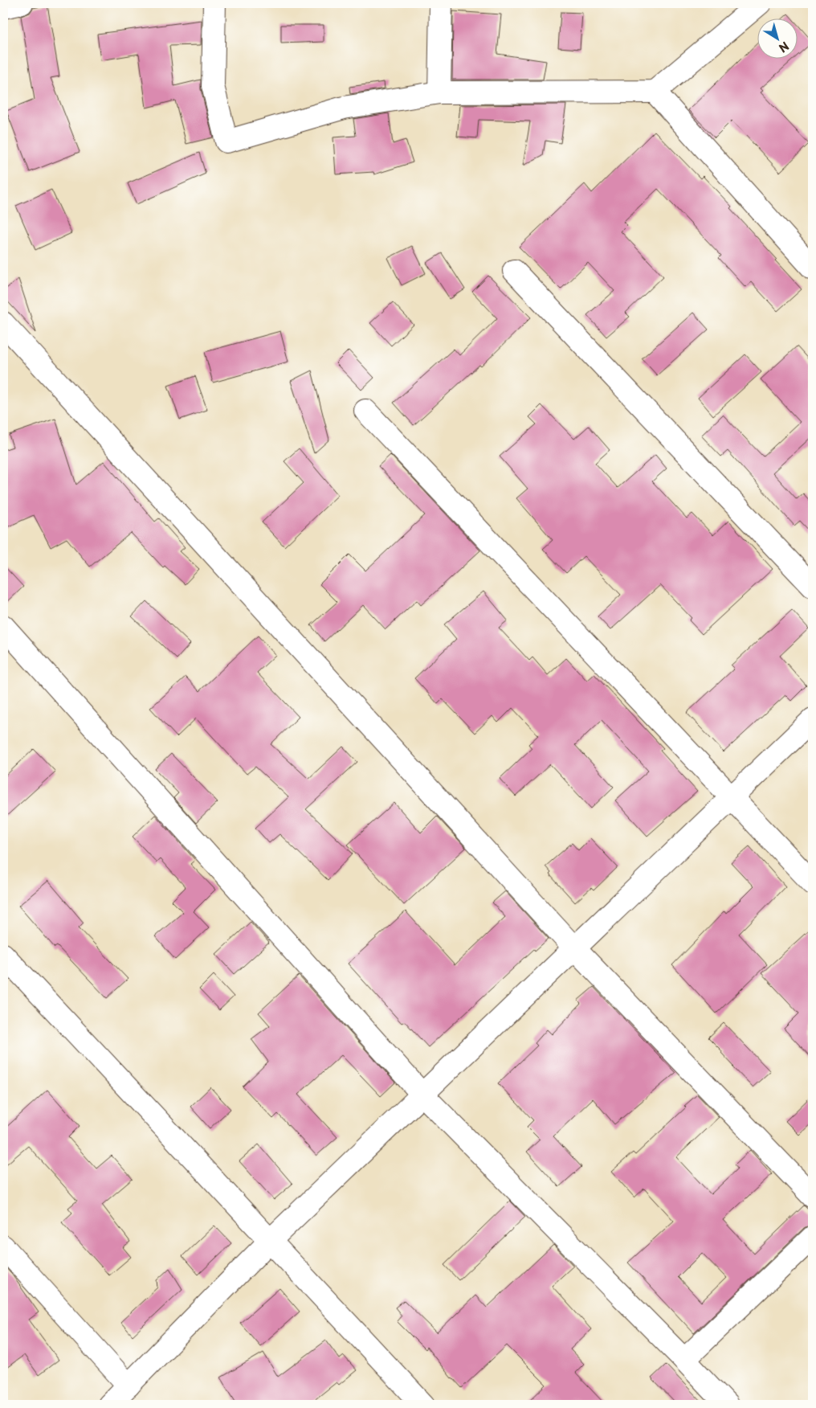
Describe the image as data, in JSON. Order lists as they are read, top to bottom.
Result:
{
  "north": "bottom right"
}
